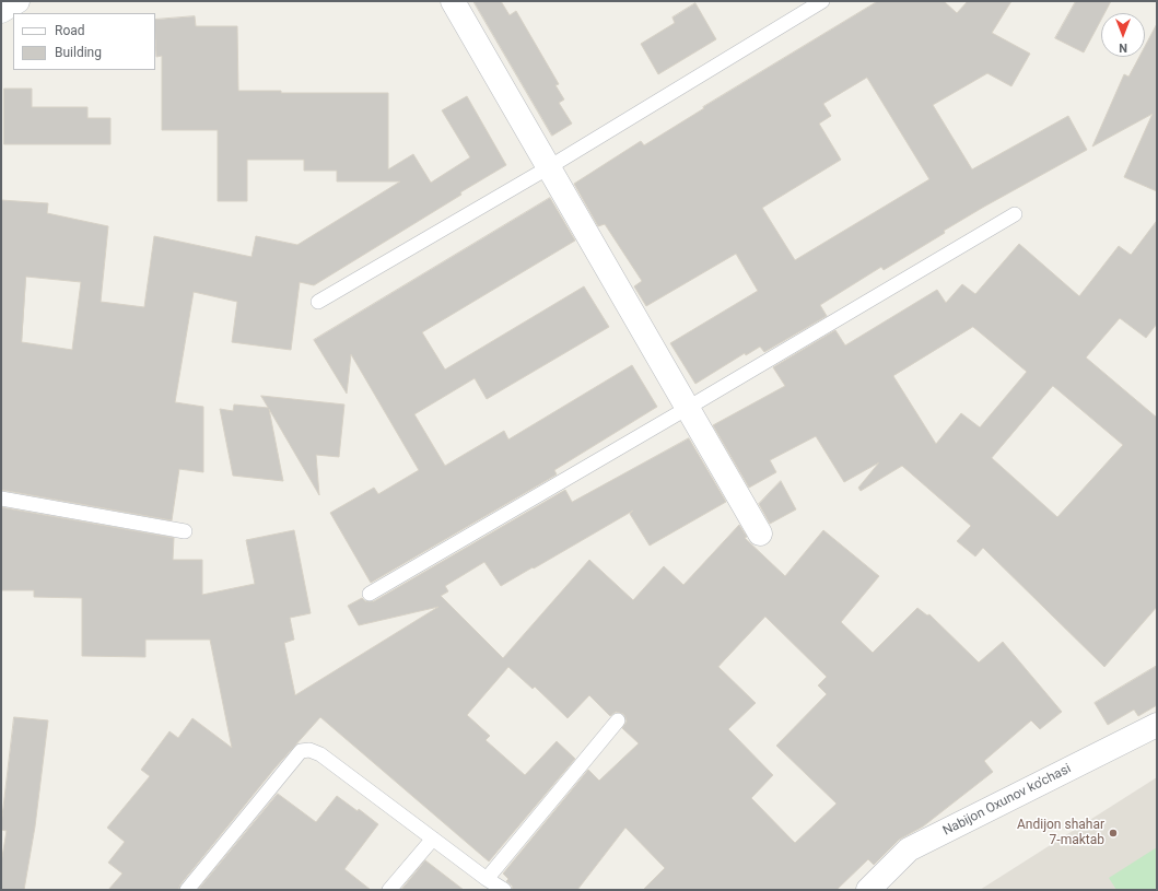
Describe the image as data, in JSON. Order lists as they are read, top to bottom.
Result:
{
  "streets": {
    "street": ["Nabijon Oxunov ko'chasi"]
  },
  "places": ["Andijon shahar 7-maktab"],
  "legend": ["Road", "Building"],
  "north": "bottom"
}
